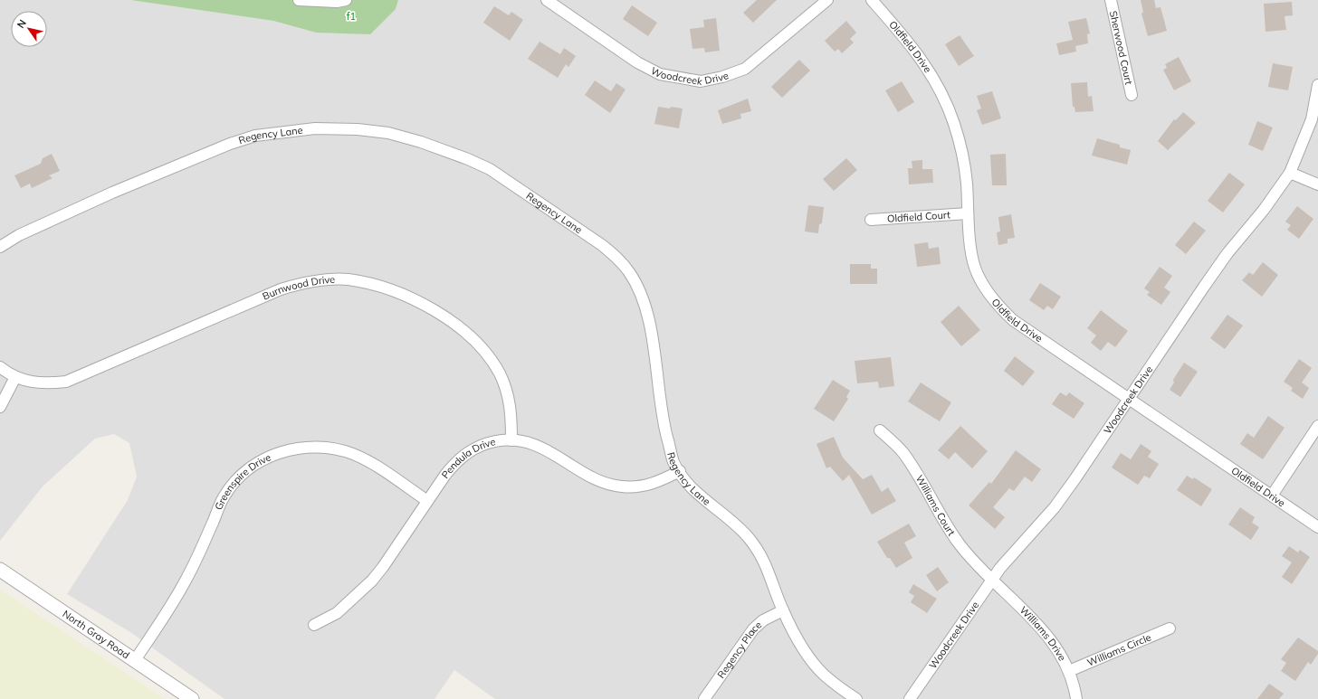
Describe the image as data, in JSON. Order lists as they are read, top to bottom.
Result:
{
  "streets": {
    "street": [
      "Oldfield Drive",
      "Sherwood Court",
      "Woodcreek Drive",
      "Regency Lane",
      "Oldfield Court",
      "Burnwood Drive",
      "Pendula Drive",
      "Greenspire Drive",
      "Williams Court",
      "North Gray Road",
      "Williams Drive",
      "Williams Circle",
      "Regency Place"
    ]
  },
  "crossings": [
    ["Oldfield Drive", "Woodcreek Drive"],
    ["Oldfield Drive", "Oldfield Court"],
    ["Woodcreek Drive", "Williams Court"],
    ["Woodcreek Drive", "Williams Drive"],
    ["Regency Lane", "Pendula Drive"],
    ["Regency Lane", "Regency Place"],
    ["Burnwood Drive", "Pendula Drive"],
    ["Pendula Drive", "Greenspire Drive"],
    ["Greenspire Drive", "North Gray Road"],
    ["Williams Court", "Williams Drive"],
    ["Williams Drive", "Williams Circle"]
  ],
  "parks": ["f1"],
  "north": "top left"
}
